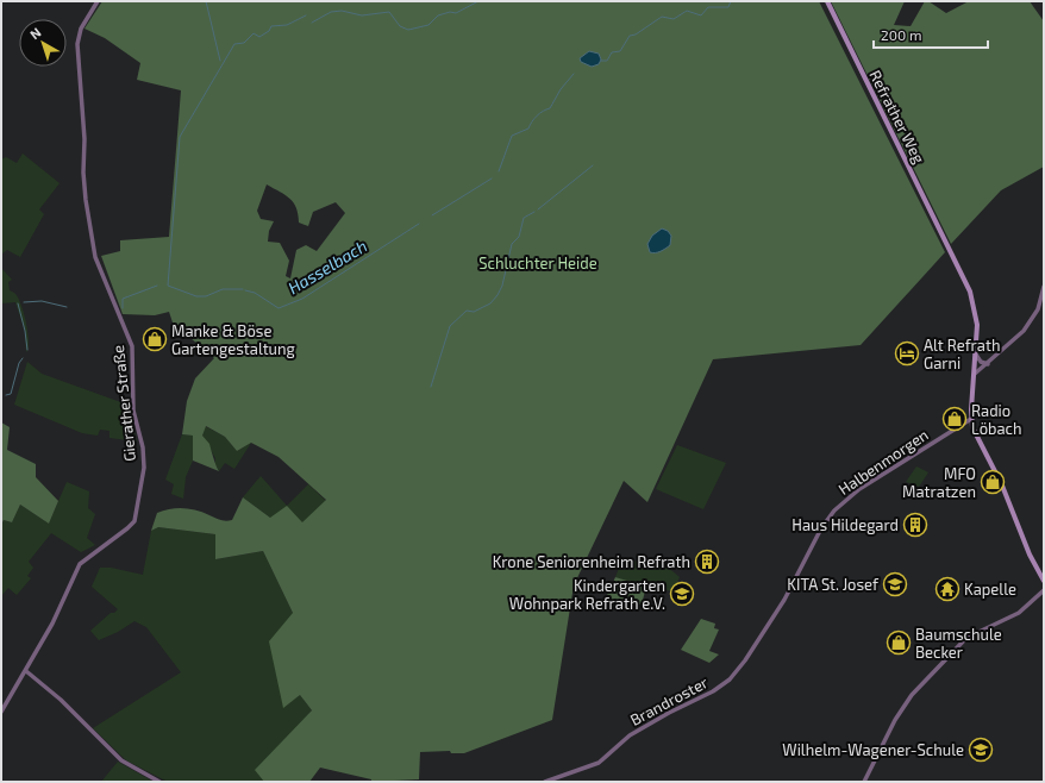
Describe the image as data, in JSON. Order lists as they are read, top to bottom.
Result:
{
  "streets": {
    "main road": ["Refrather Weg"],
    "street": ["Gierather Straße", "Halbenmorgen", "Brandroster"]
  },
  "crossings": [
    ["Refrather Weg", "Halbenmorgen"],
    ["Halbenmorgen", "Brandroster"]
  ],
  "water": ["Hasselbach"],
  "parks": ["Schluchter Heide"],
  "places": {
    "shop": [
      "Manke & Böse Gartengestaltung",
      "Radio Löbach",
      "MFO Matratzen",
      "Baumschule Becker"
    ],
    "hotel": ["Alt Refrath Garni"],
    "building": ["Haus Hildegard", "Krone Seniorenheim Refrath"],
    "school or university": ["KITA St. Josef", "Kindergarten Wohnpark Refrath e.V.", "Wilhelm-Wagener-Schule"],
    "temple": ["Kapelle"]
  },
  "scale_bar": "200 m",
  "north": "top left"
}
